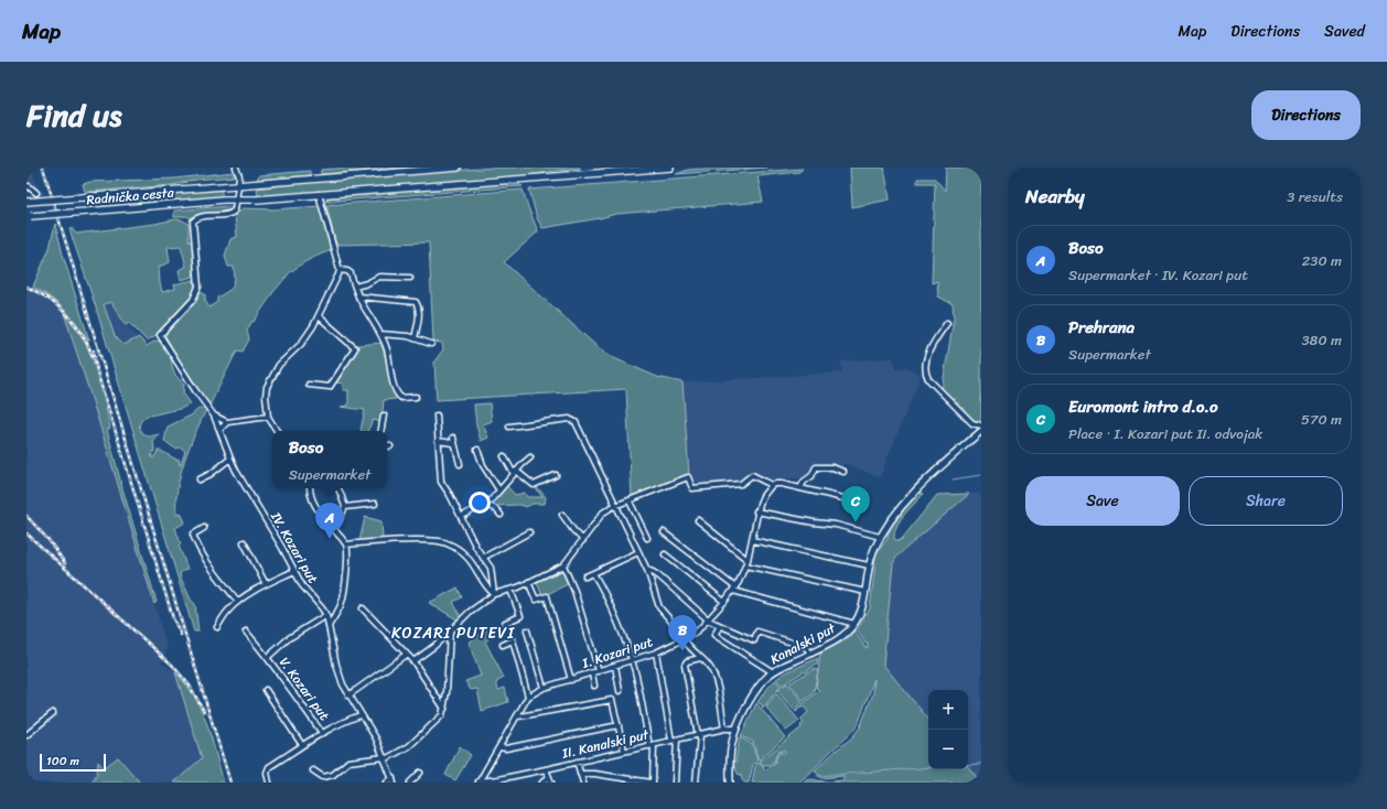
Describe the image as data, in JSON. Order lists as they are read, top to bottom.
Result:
{
  "streets": {
    "main road": ["Radnička cesta"],
    "street": [
      "IV. Kozari put",
      "Kanalski put",
      "I. Kozari put",
      "V. Kozari put",
      "II. Kanalski put"
    ]
  },
  "crossings": [
    ["IV. Kozari put", "V. Kozari put"],
    ["Kanalski put", "II. Kanalski put"]
  ],
  "districts": ["KOZARI PUTEVI"],
  "scale_bar": "100 m",
  "page": {
    "header": "Map",
    "nav": ["Map", "Directions", "Saved"],
    "title": "Find us",
    "buttons": [
      "Directions",
      ["Save", "Share"]
    ],
    "heading": ["Nearby", "3 results"],
    "list": [
      {
        "mark": "A",
        "name": "Boso",
        "note": "Supermarket · IV. Kozari put",
        "value": "230 m"
      },
      {
        "mark": "B",
        "name": "Prehrana",
        "note": "Supermarket",
        "value": "380 m"
      },
      {
        "mark": "C",
        "name": "Euromont intro d.o.o",
        "note": "Place · I. Kozari put II. odvojak",
        "value": "570 m"
      }
    ],
    "popup": ["Boso", "Supermarket"],
    "pins": ["C", "A", "B"],
    "map_buttons": ["+", "−"],
    "scale": "100 m"
  }
}
